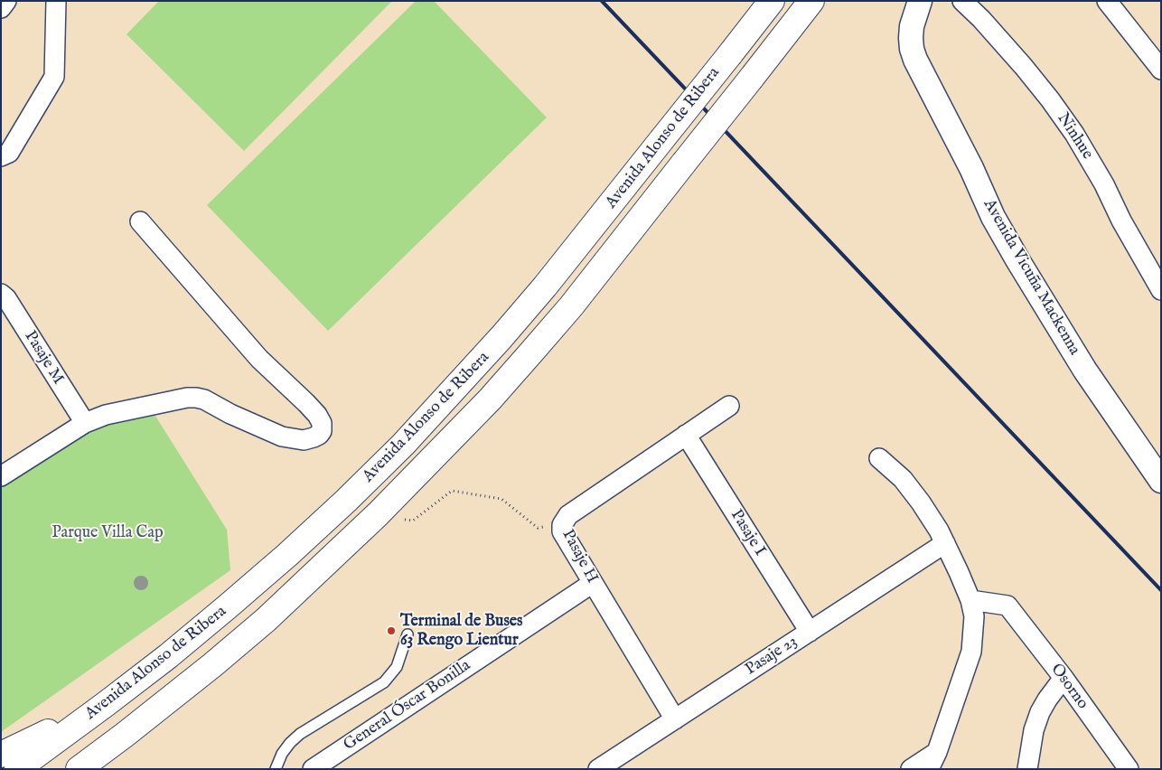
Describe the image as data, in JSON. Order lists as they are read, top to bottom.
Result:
{
  "streets": {
    "highway": ["Avenida Alonso de Ribera"],
    "street": [
      "Ninhue",
      "Avenida Vicuña Mackenna",
      "Pasaje M",
      "Pasaje I",
      "Pasaje H",
      "Pasaje 23",
      "Osorno",
      "General Óscar Bonilla"
    ]
  },
  "crossings": [
    ["Pasaje I", "Pasaje H"],
    ["Pasaje I", "Pasaje 23"],
    ["Pasaje H", "Pasaje 23"],
    ["Pasaje H", "General Óscar Bonilla"]
  ],
  "parks": ["Parque Villa Cap"],
  "places": ["Terminal de Buses 63 Rengo Lientur"]
}
